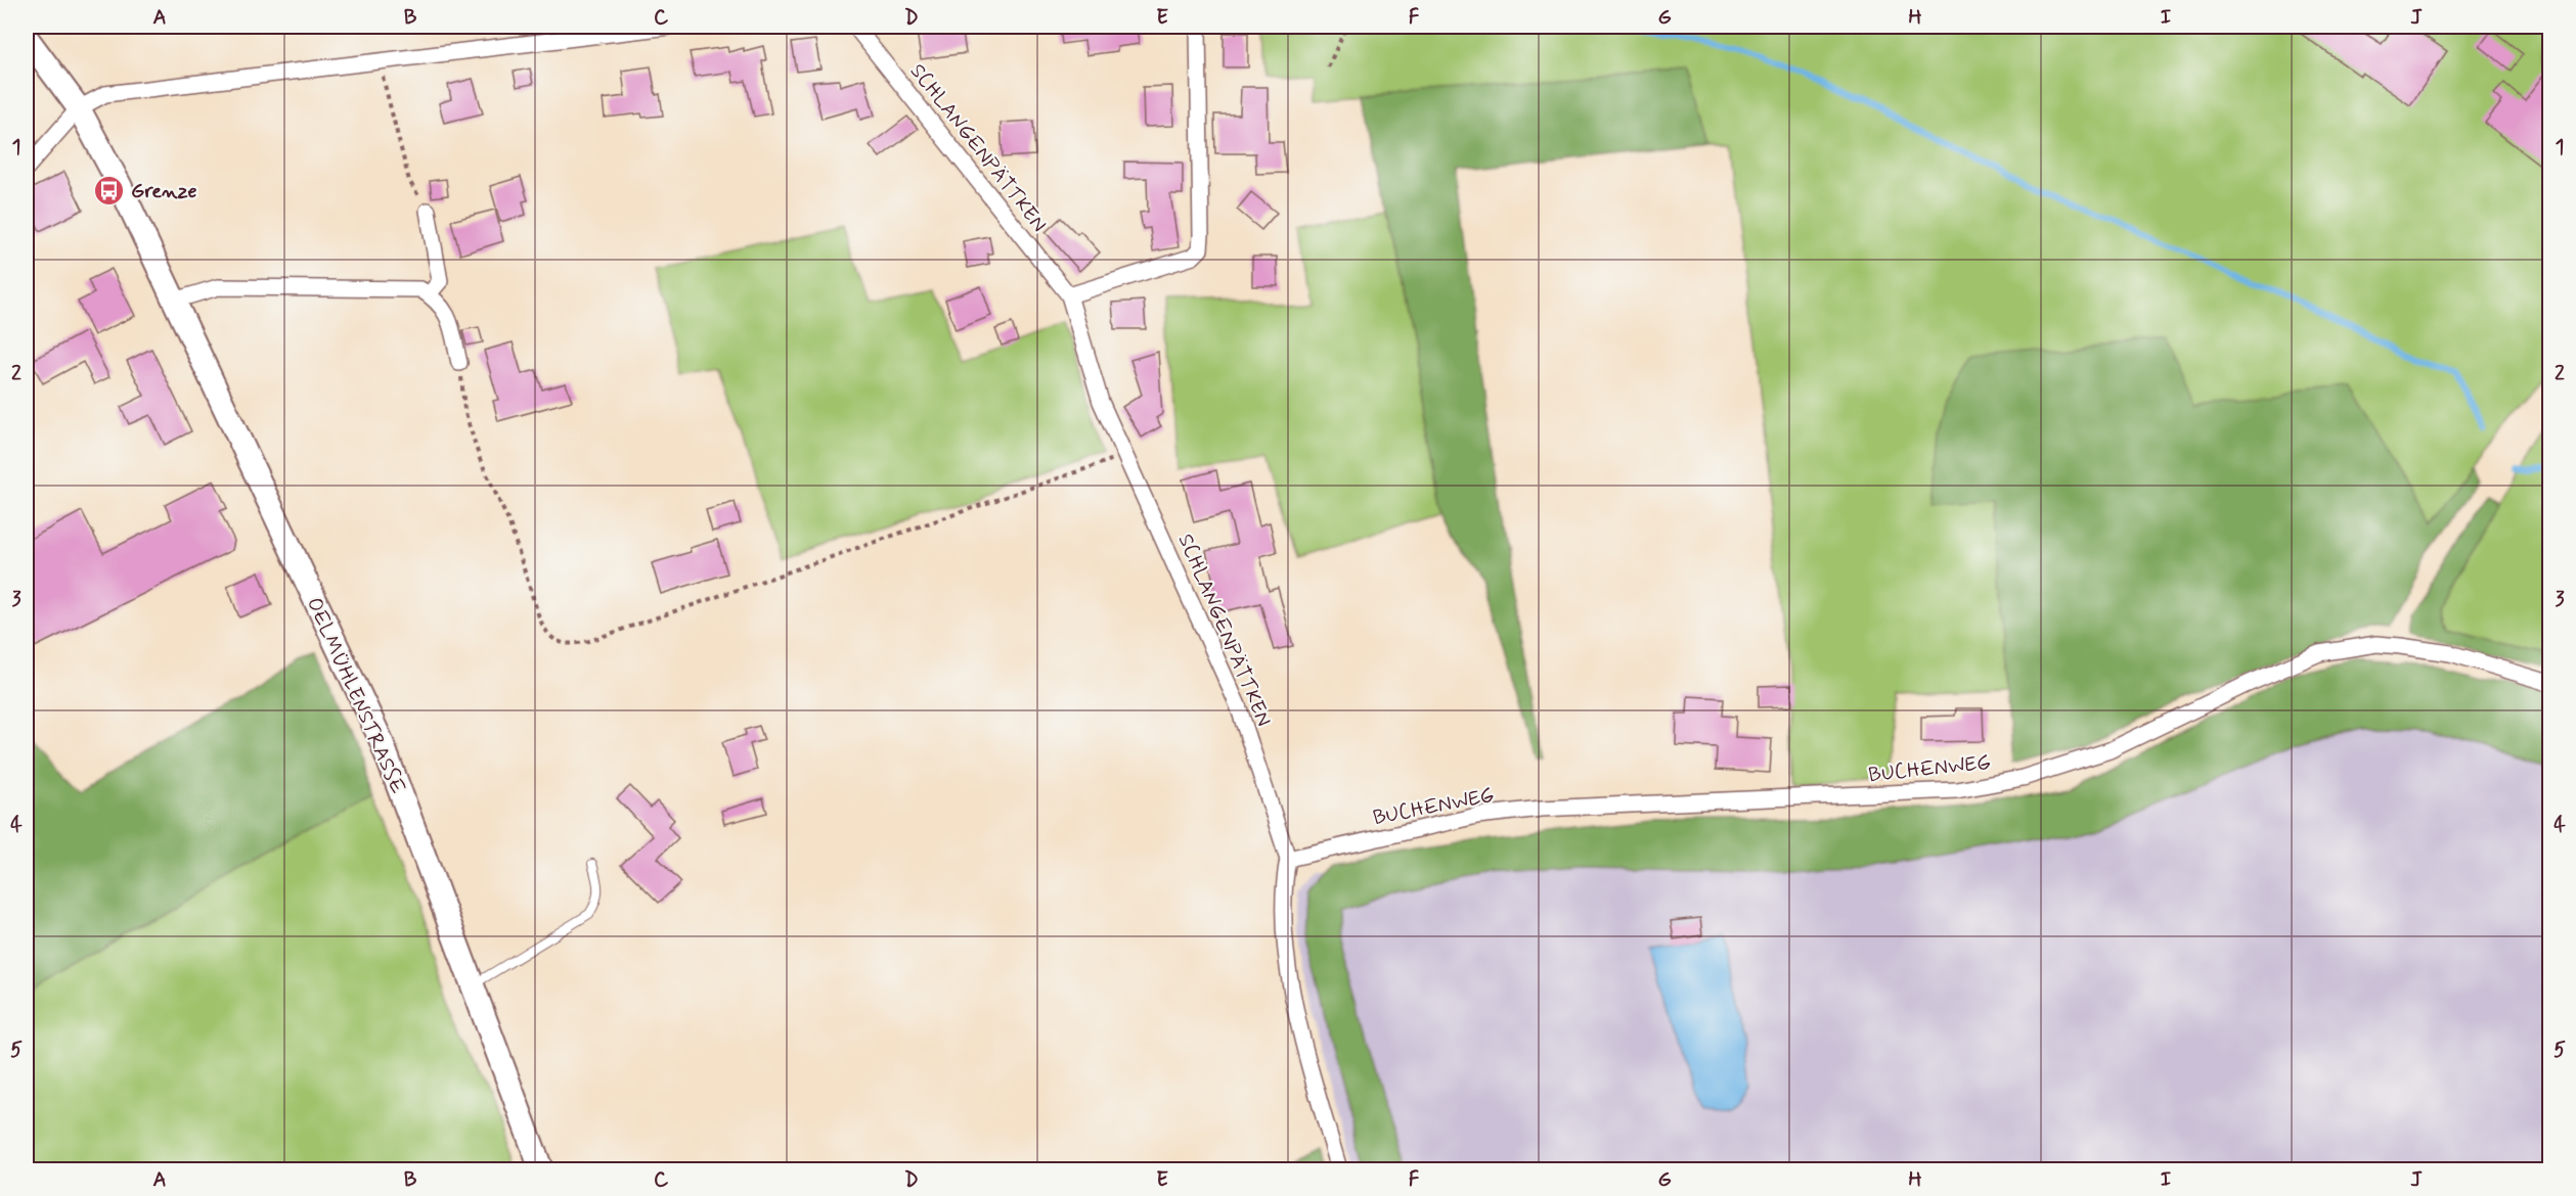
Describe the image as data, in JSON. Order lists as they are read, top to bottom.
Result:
{
  "streets": {
    "street": ["SCHLANGENPÄTTKEN", "OELMÜHLENSTRASSE", "BUCHENWEG"]
  },
  "crossings": [
    ["SCHLANGENPÄTTKEN", "BUCHENWEG"]
  ],
  "places": {
    "bus stop": ["Grenze"]
  },
  "grid": {
    "columns": [
      "A",
      "B",
      "C",
      "D",
      "E",
      "F",
      "G",
      "H",
      "I",
      "J"
    ],
    "rows": [
      "1",
      "2",
      "3",
      "4",
      "5"
    ]
  }
}
